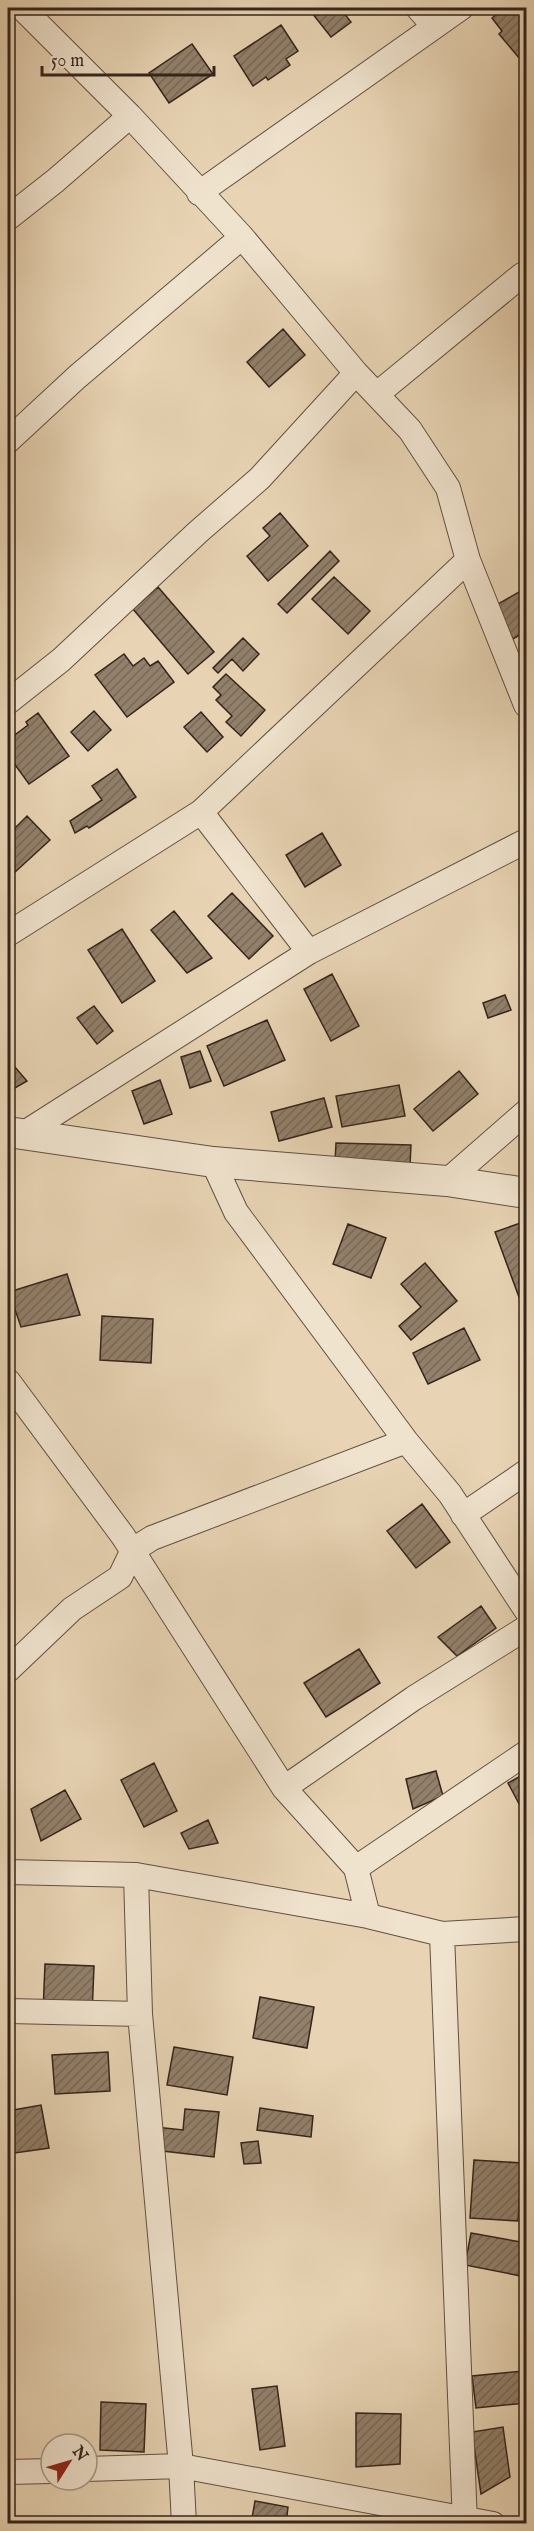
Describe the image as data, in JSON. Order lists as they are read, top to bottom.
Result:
{
  "scale_bar": "50 m",
  "north": "top right"
}
